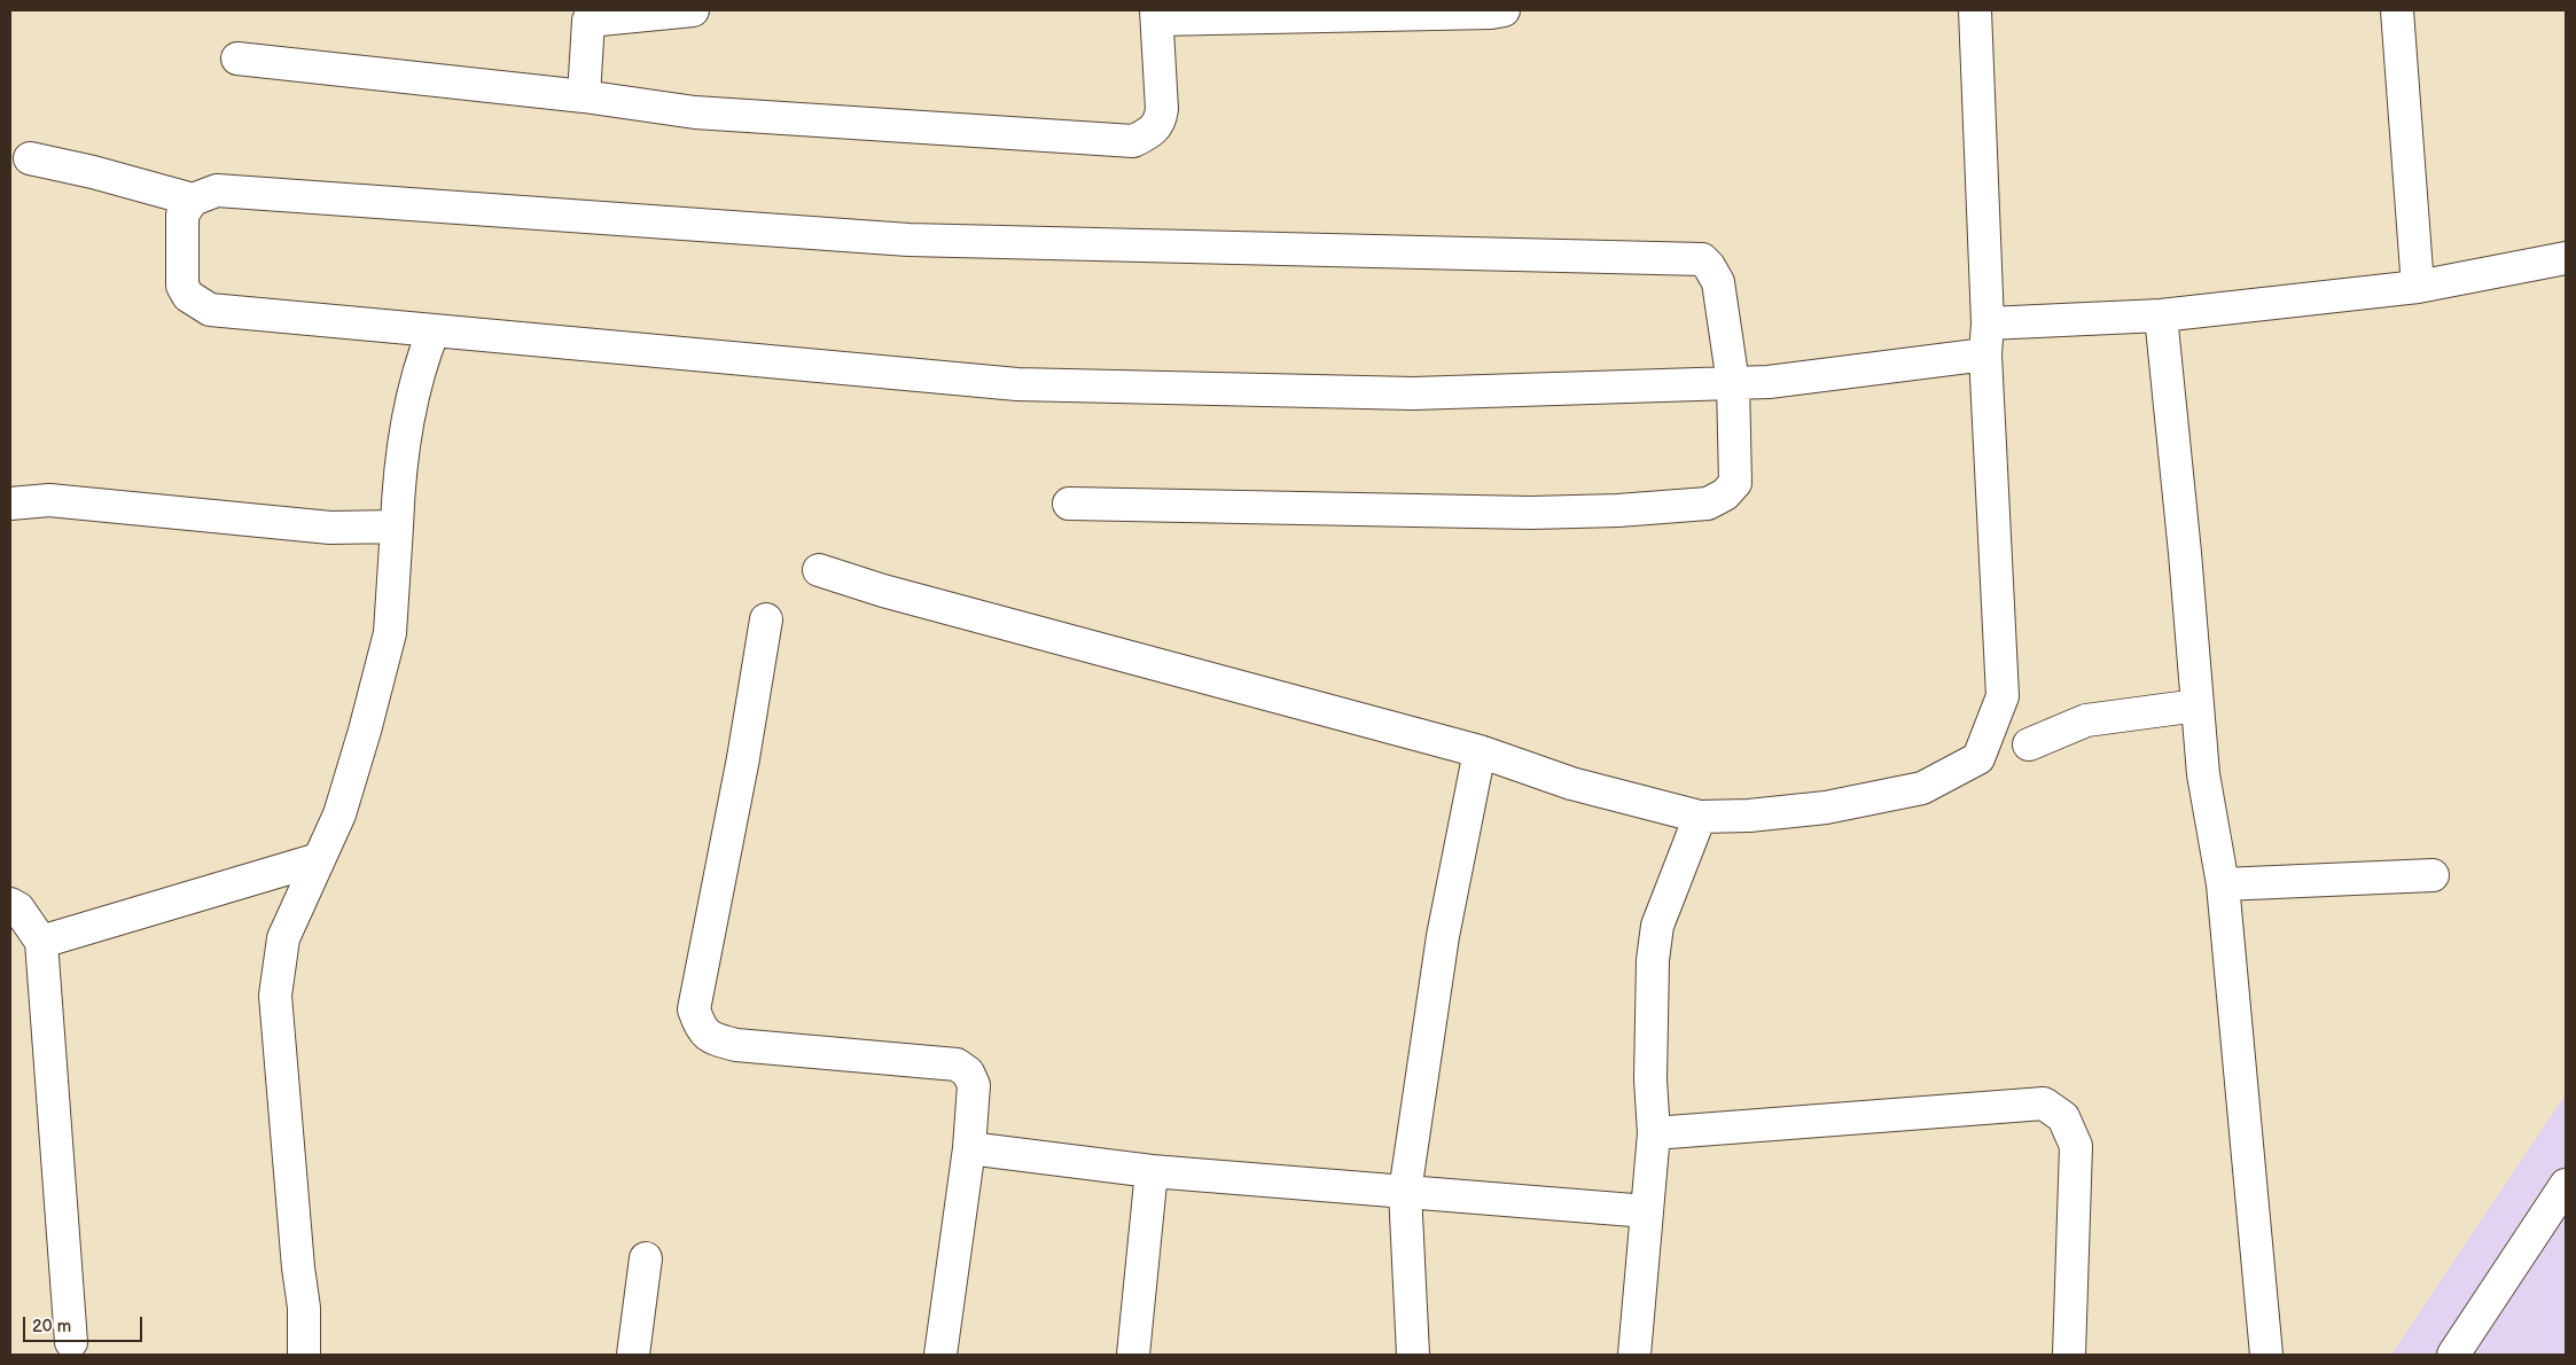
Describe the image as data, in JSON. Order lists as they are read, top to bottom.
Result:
{
  "scale_bar": "20 m"
}
